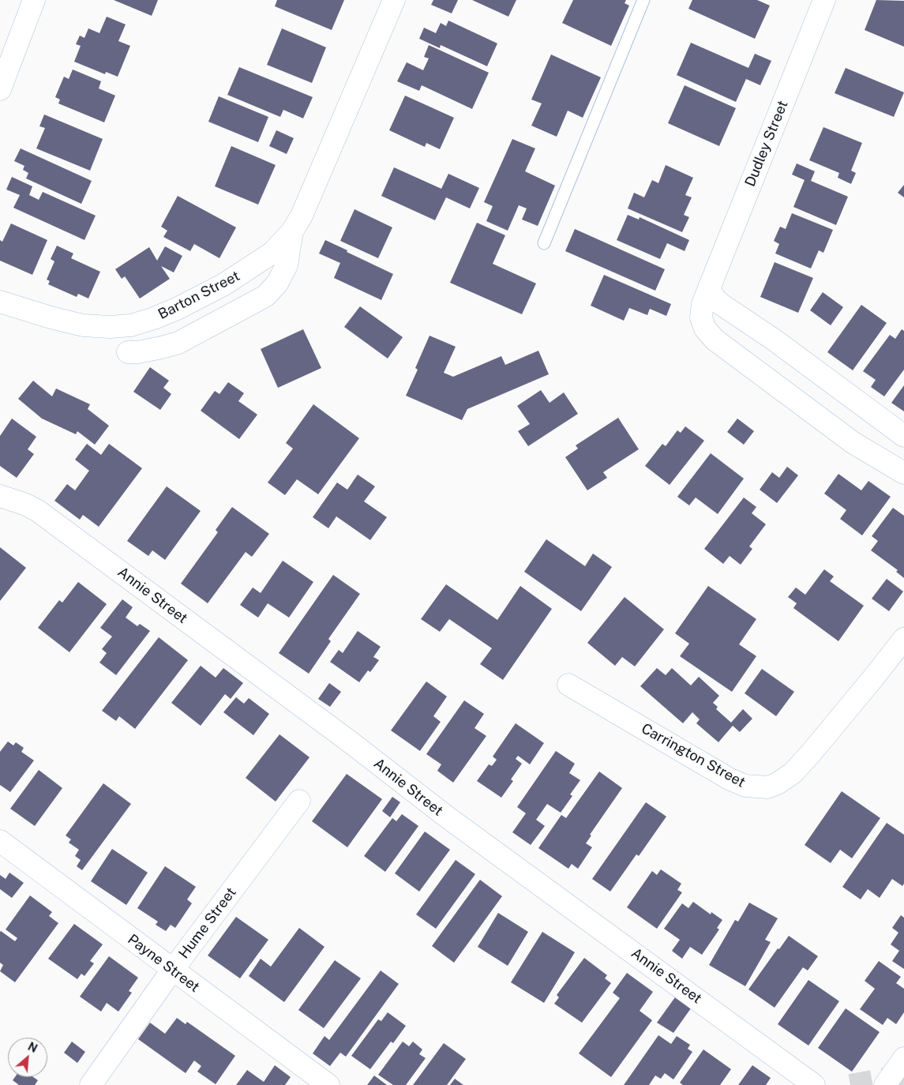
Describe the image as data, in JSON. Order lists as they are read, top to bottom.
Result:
{
  "streets": {
    "street": [
      "Dudley Street",
      "Barton Street",
      "Annie Street",
      "Carrington Street",
      "Hume Street",
      "Payne Street"
    ]
  },
  "crossings": [
    ["Hume Street", "Payne Street"]
  ],
  "north": "top right"
}
